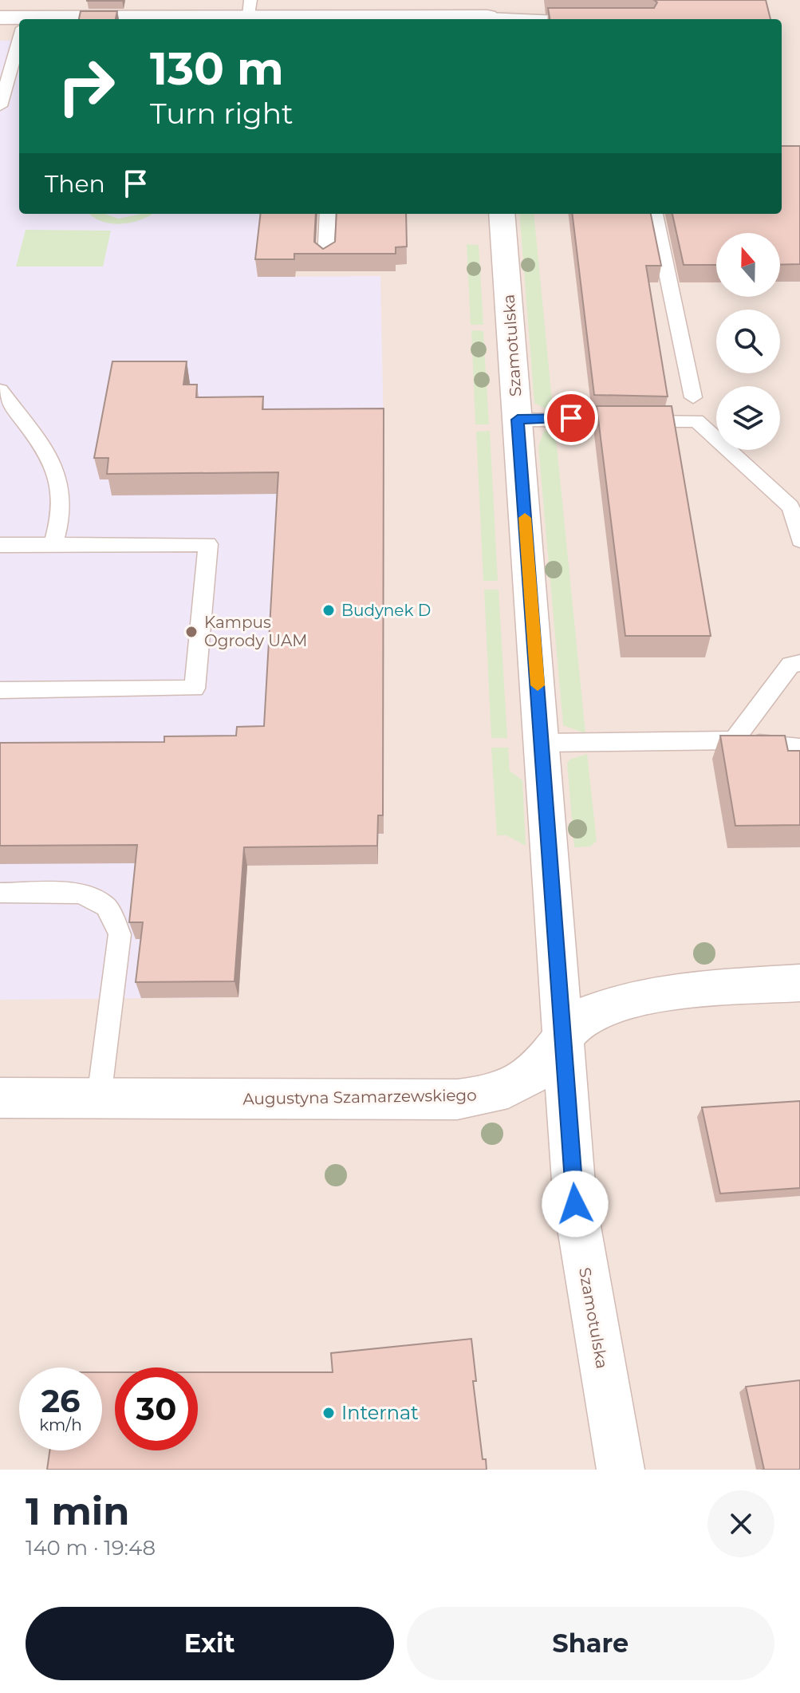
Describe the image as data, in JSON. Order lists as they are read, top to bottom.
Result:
{
  "streets": {
    "street": ["Szamotulska", "Augustyna Szamarzewskiego"]
  },
  "crossings": [
    ["Szamotulska", "Augustyna Szamarzewskiego"]
  ],
  "places": ["Budynek D", "Kampus Ogrody UAM", "Internat"],
  "north": "top",
  "page": {
    "turn": ["130 m", "Turn right"],
    "then": "Then",
    "speed": "26 km/h",
    "limit": "30",
    "heading": ["1 min", "140 m · 19:48"],
    "buttons": ["Exit", "Share"]
  }
}
